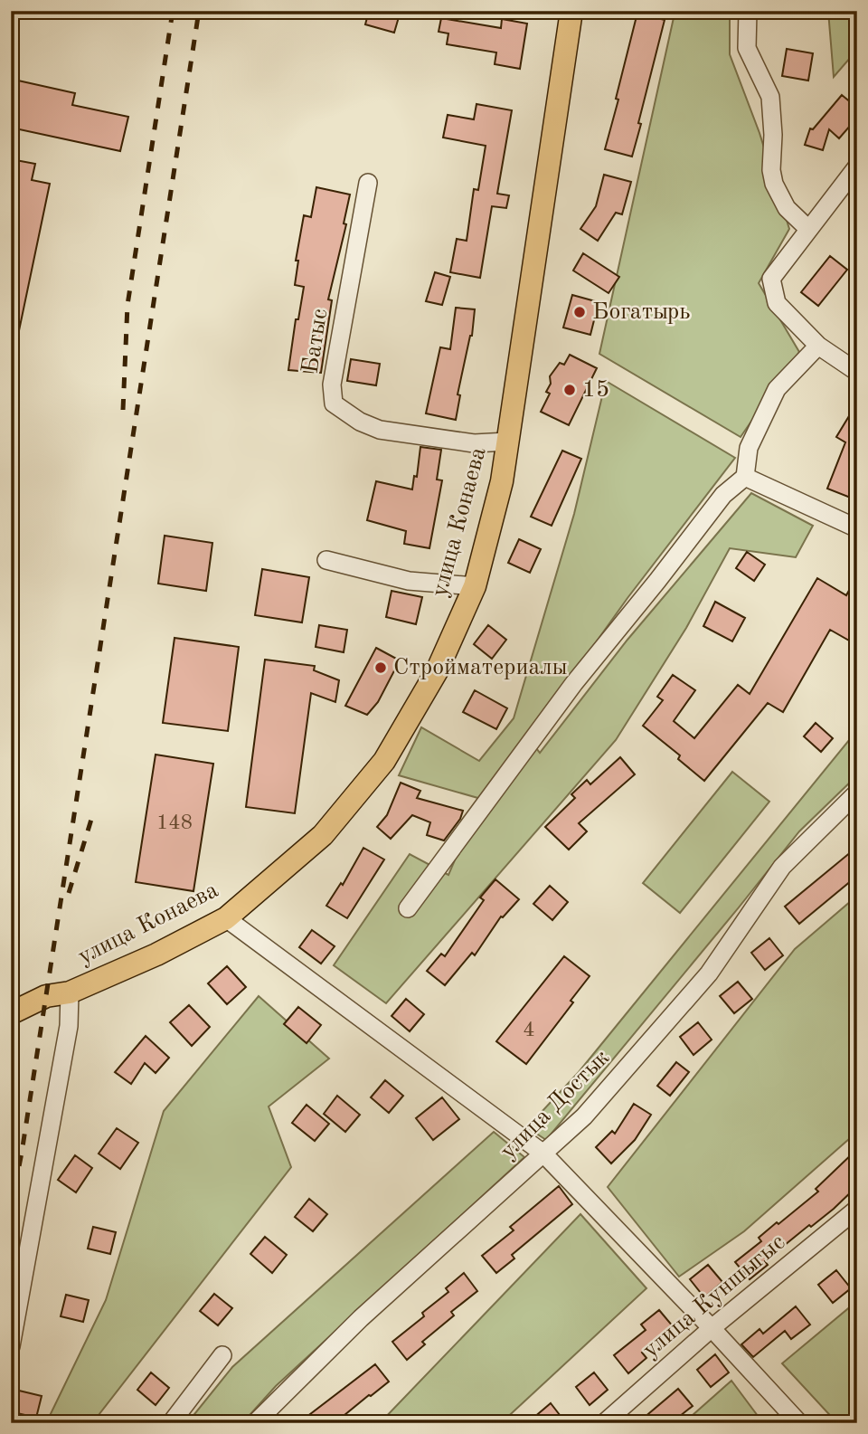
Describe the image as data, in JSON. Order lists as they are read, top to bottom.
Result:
{
  "streets": {
    "main road": ["улица Конаева"],
    "street": ["Батыс", "улица Достык", "улица Куншыгыс"]
  },
  "crossings": [
    ["Батыс", "улица Конаева"]
  ],
  "places": ["Богатырь", "15", "Стройматериалы"],
  "house_numbers": ["148", "4"]
}
